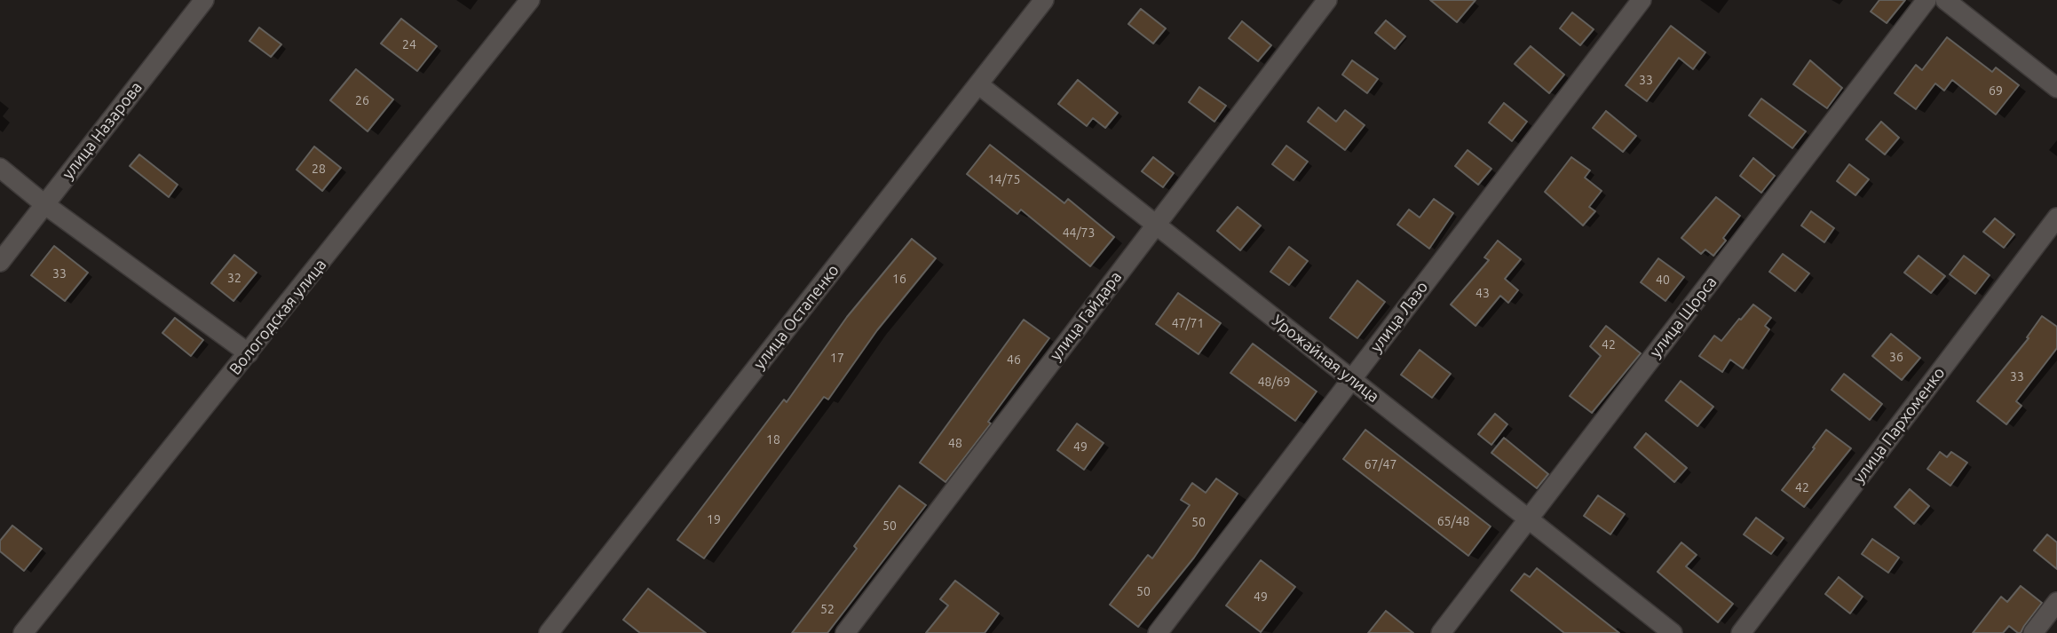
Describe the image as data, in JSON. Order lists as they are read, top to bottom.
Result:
{
  "streets": {
    "street": [
      "улица Назарова",
      "улица Гайдара",
      "Вологодская улица",
      "улица Остапенко",
      "улица Лазо",
      "улица Щорса",
      "Урожайная улица",
      "улица Пархоменко"
    ]
  },
  "crossings": [
    ["улица Гайдара", "Урожайная улица"],
    ["улица Остапенко", "Урожайная улица"],
    ["улица Лазо", "Урожайная улица"],
    ["улица Щорса", "Урожайная улица"]
  ],
  "house_numbers": [
    "24",
    "33",
    "69",
    "26",
    "28",
    "14/75",
    "44/73",
    "33",
    "32",
    "16",
    "40",
    "43",
    "47/71",
    "42",
    "36",
    "17",
    "46",
    "33",
    "48/69",
    "18",
    "48",
    "49",
    "67/47",
    "42",
    "19",
    "65/48",
    "50",
    "50",
    "50",
    "49",
    "52"
  ]
}
